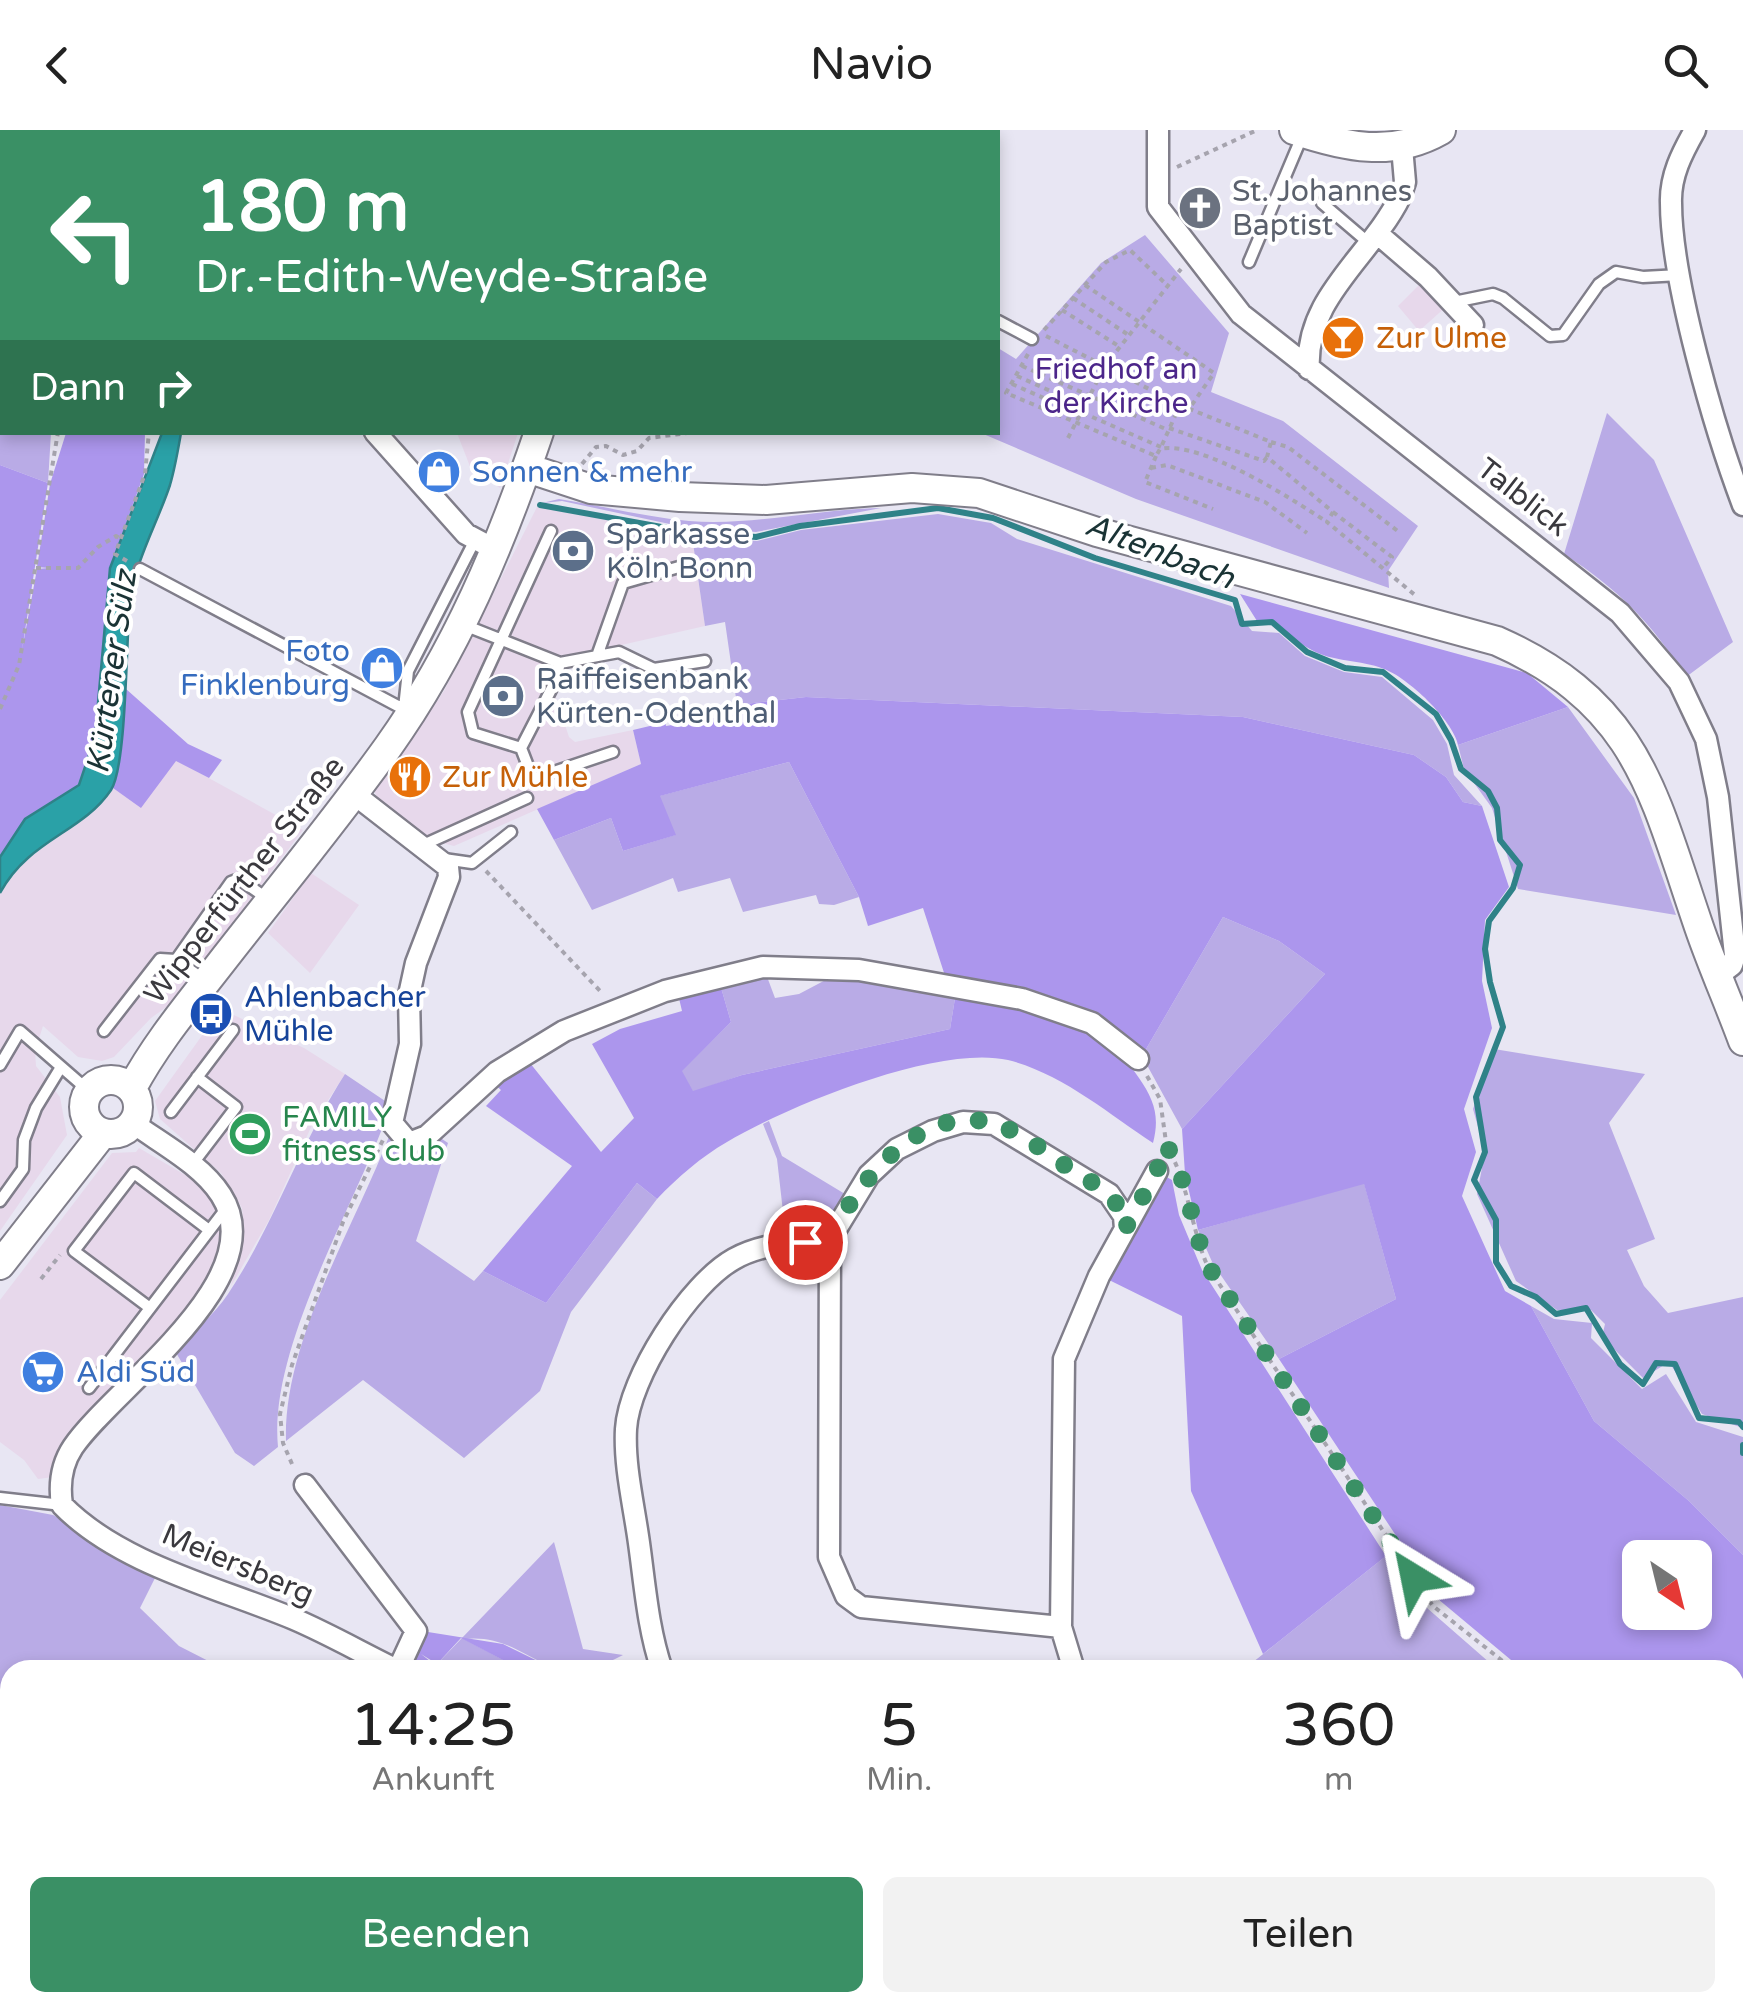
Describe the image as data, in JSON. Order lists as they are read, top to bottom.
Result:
{
  "streets": {
    "street": ["Talblick", "Wipperfürther Straße", "Meiersberg"]
  },
  "water": ["Altenbach", "Kürtener Sülz"],
  "parks": ["Friedhof an der Kirche"],
  "places": {
    "church": ["St. Johannes Baptist"],
    "bar": ["Zur Ulme"],
    "shop": ["Sonnen & mehr", "Foto Finklenburg"],
    "bank": ["Sparkasse Köln Bonn", "Raiffeisenbank Kürten-Odenthal"],
    "restaurant": ["Zur Mühle"],
    "bus stop": ["Ahlenbacher Mühle"],
    "sports": ["FAMILY fitness club"],
    "supermarket": ["Aldi Süd"]
  },
  "north": "bottom right",
  "page": {
    "header": "Navio",
    "turn": ["180 m", "Dr.-Edith-Weyde-Straße"],
    "then": "Dann",
    "eta": [
      "14:25",
      "Ankunft",
      "5",
      "Min.",
      "360",
      "m"
    ],
    "buttons": ["Beenden", "Teilen"]
  }
}
